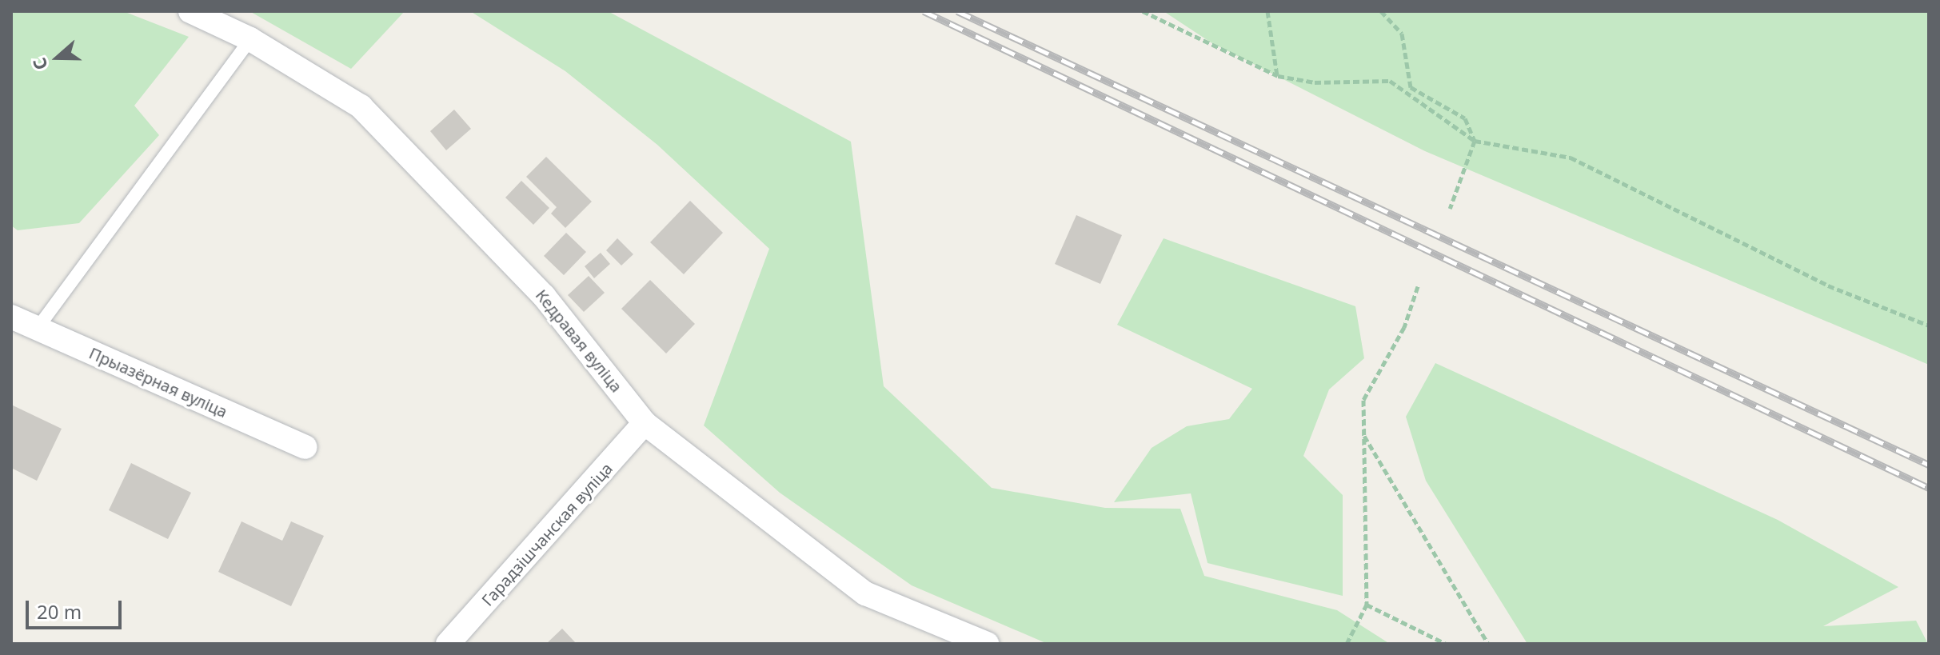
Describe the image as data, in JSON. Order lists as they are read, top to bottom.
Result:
{
  "streets": {
    "street": ["Кедравая вуліца", "Прыазёрная вуліца", "Гарадзішчанская вуліца"]
  },
  "crossings": [
    ["Кедравая вуліца", "Гарадзішчанская вуліца"]
  ],
  "scale_bar": "20 m",
  "north": "left"
}
